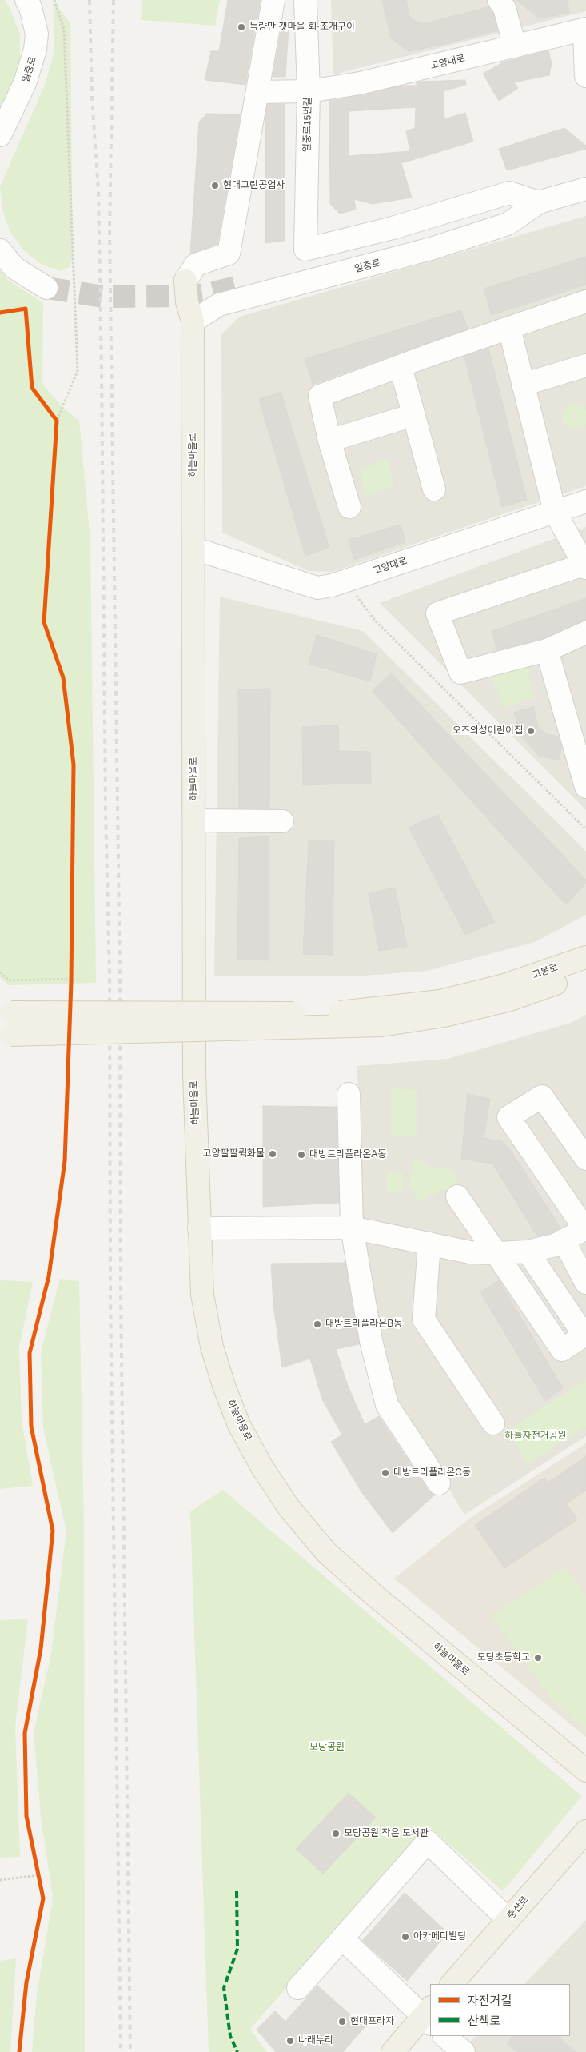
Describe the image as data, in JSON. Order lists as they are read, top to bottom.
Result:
{
  "streets": {
    "main road": ["하늘마을로", "고봉로", "중산로"],
    "street": ["고양대로", "일중로", "일중로15번길"]
  },
  "crossings": [
    ["고양대로", "일중로15번길"],
    ["고양대로", "하늘마을로"],
    ["일중로", "일중로15번길"],
    ["일중로", "하늘마을로"]
  ],
  "parks": ["하늘자전거공원", "모당공원"],
  "places": [
    "득량만 갯마을 회·조개구이",
    "현대그린공업사",
    "오즈의성어린이집",
    "고양팔팔퀵화물",
    "대방트리플라온A동",
    "대방트리플라온B동",
    "대방트리플라온C동",
    "모당초등학교",
    "모당공원 작은 도서관",
    "아카메디빌딩",
    "현대프라자",
    "나래누리"
  ],
  "legend": ["자전거길", "산책로"]
}
